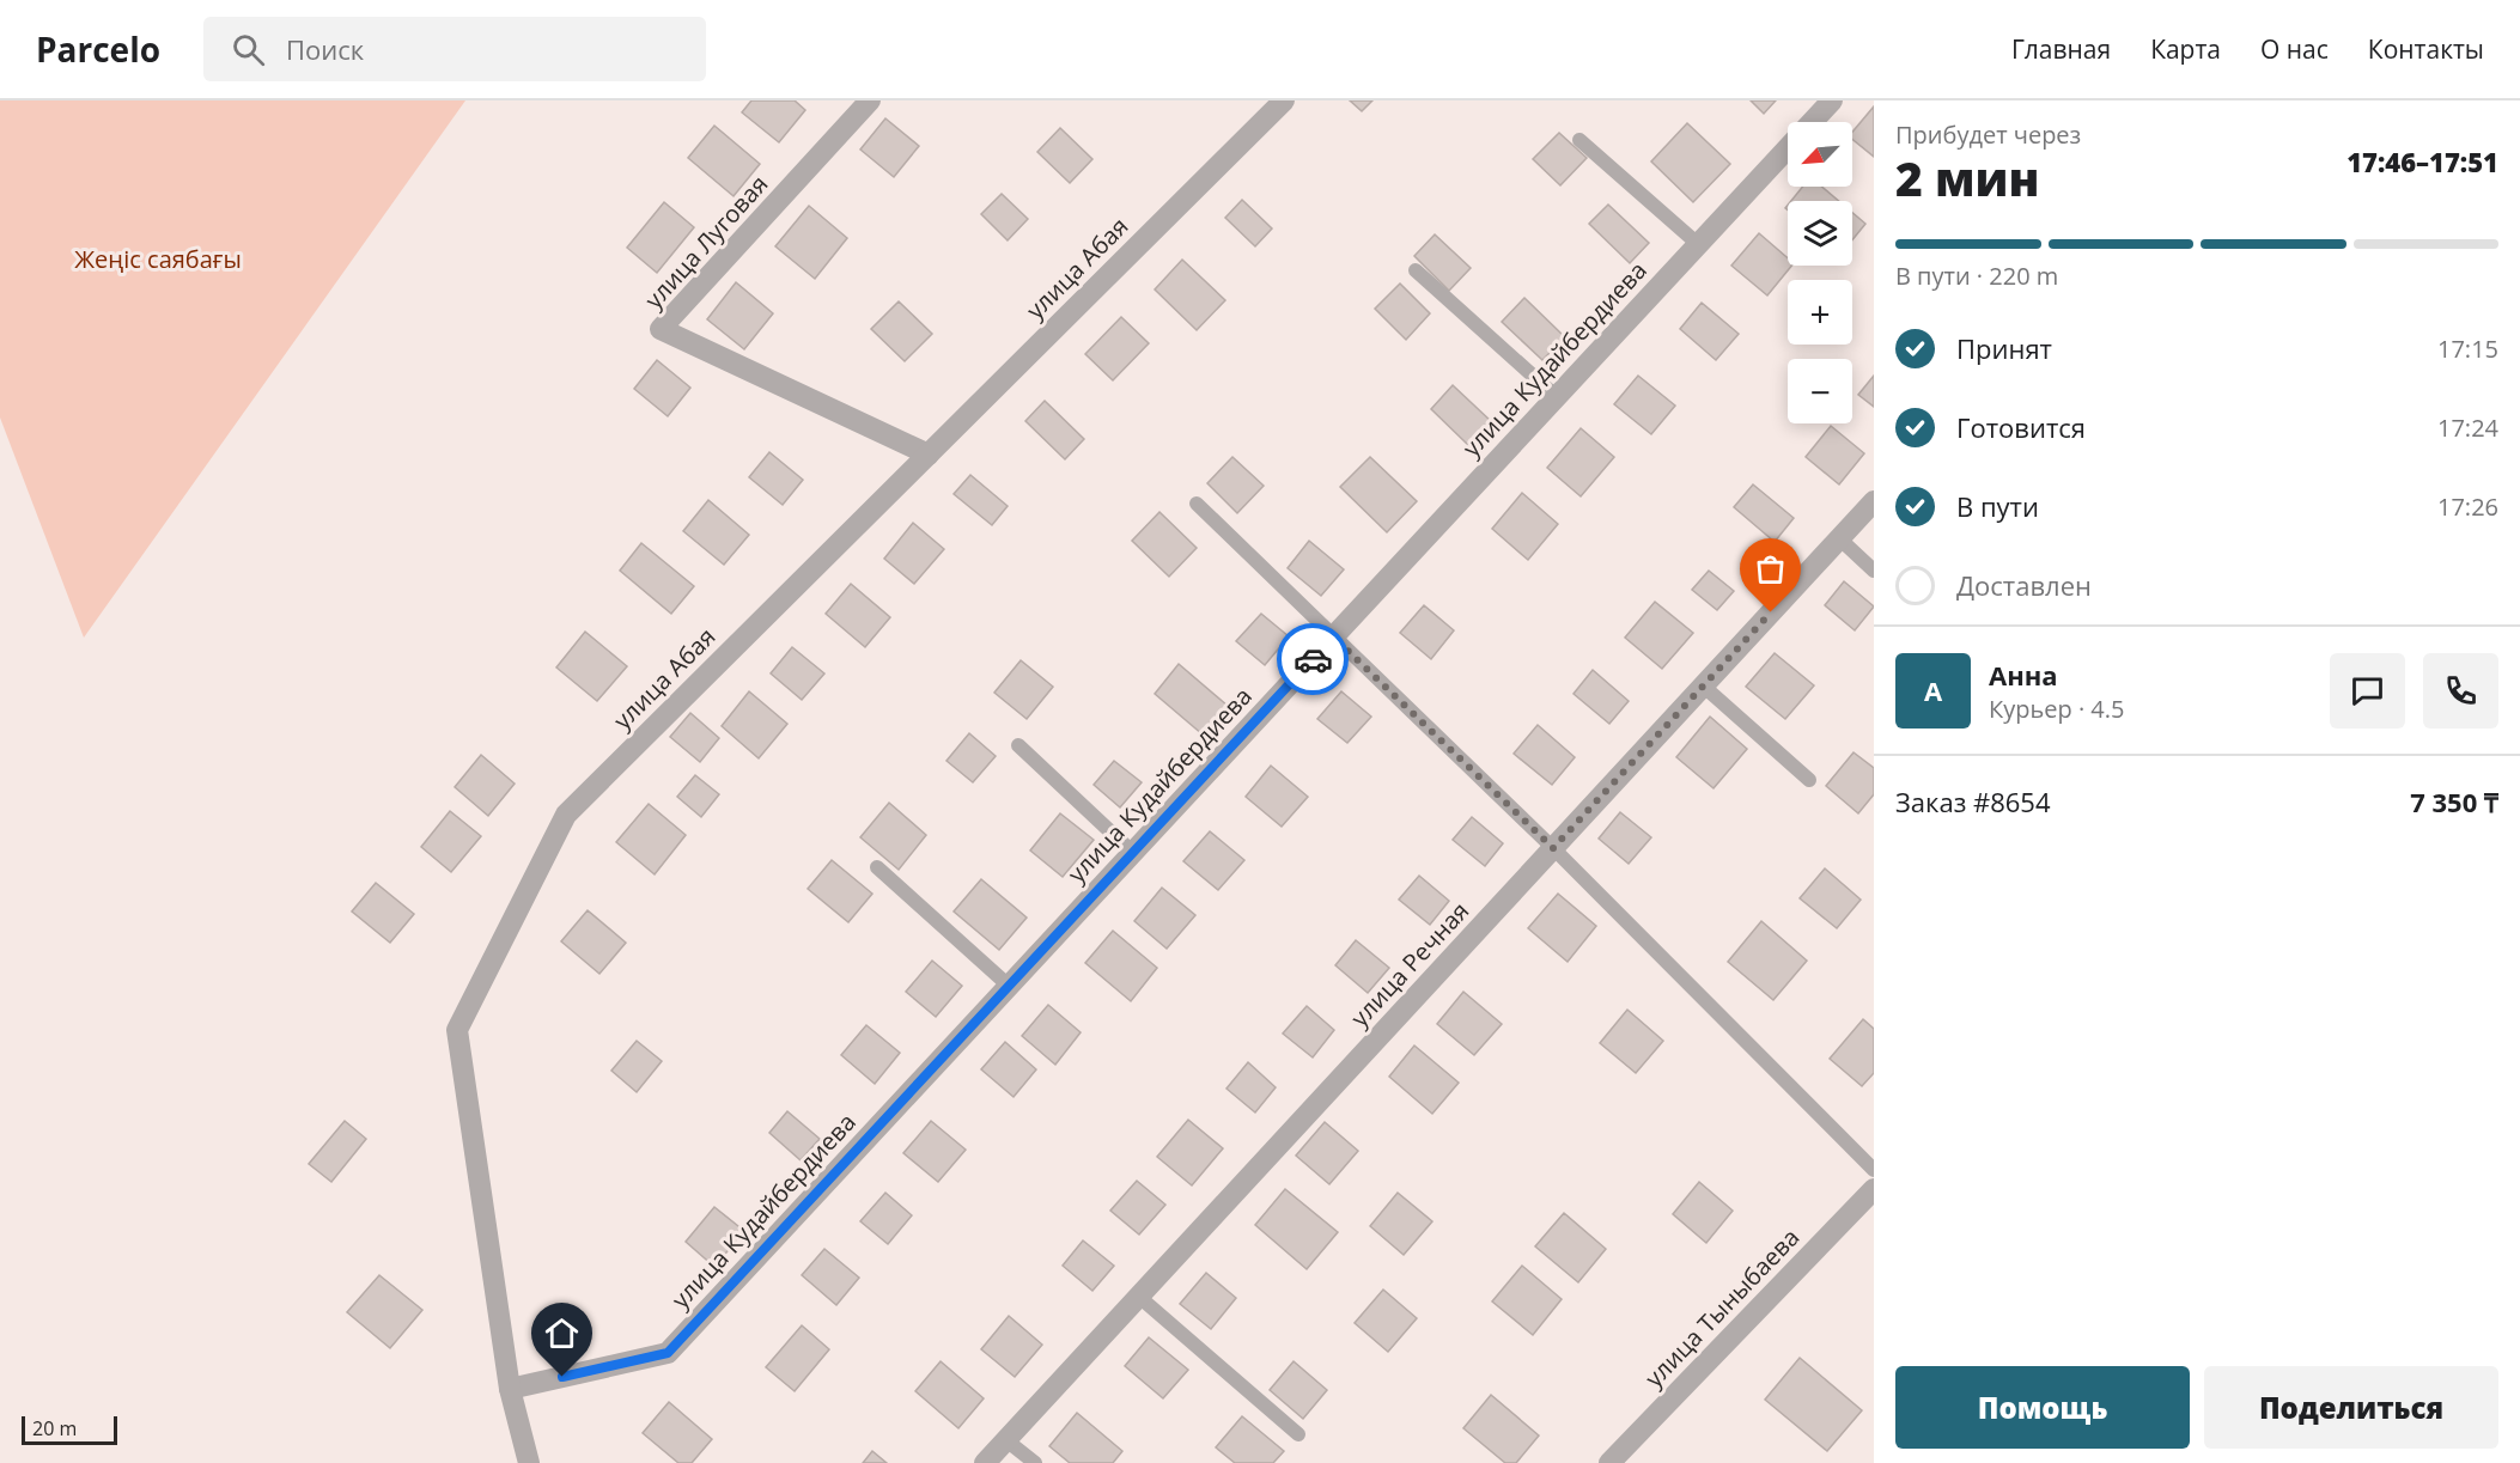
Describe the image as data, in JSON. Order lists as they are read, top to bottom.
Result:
{
  "streets": {
    "street": [
      "улица Луговая",
      "улица Абая",
      "улица Кудайбердиева",
      "улица Речная",
      "улица Тыныбаева"
    ]
  },
  "crossings": [
    ["улица Луговая", "улица Абая"],
    ["улица Абая", "улица Кудайбердиева"]
  ],
  "parks": ["Жеңіс саябағы"],
  "scale_bar": "20 m",
  "north": "bottom left",
  "page": {
    "header": "Parcelo",
    "search": "Поиск",
    "nav": [
      "Главная",
      "Карта",
      "О нас",
      "Контакты"
    ],
    "heading": ["2 мин", "Прибудет через", "17:46–17:51"],
    "panel": [
      "Анна",
      "Курьер · 4.5",
      "Заказ #8654",
      "7 350 ₸"
    ],
    "map_buttons": ["+", "−"],
    "bar": "В пути · 220 m",
    "list": [
      ["Принят", "17:15"],
      ["Готовится", "17:24"],
      ["В пути", "17:26"],
      "Доставлен"
    ],
    "round": "А",
    "buttons": ["Помощь", "Поделиться"],
    "scale": "20 m"
  }
}
